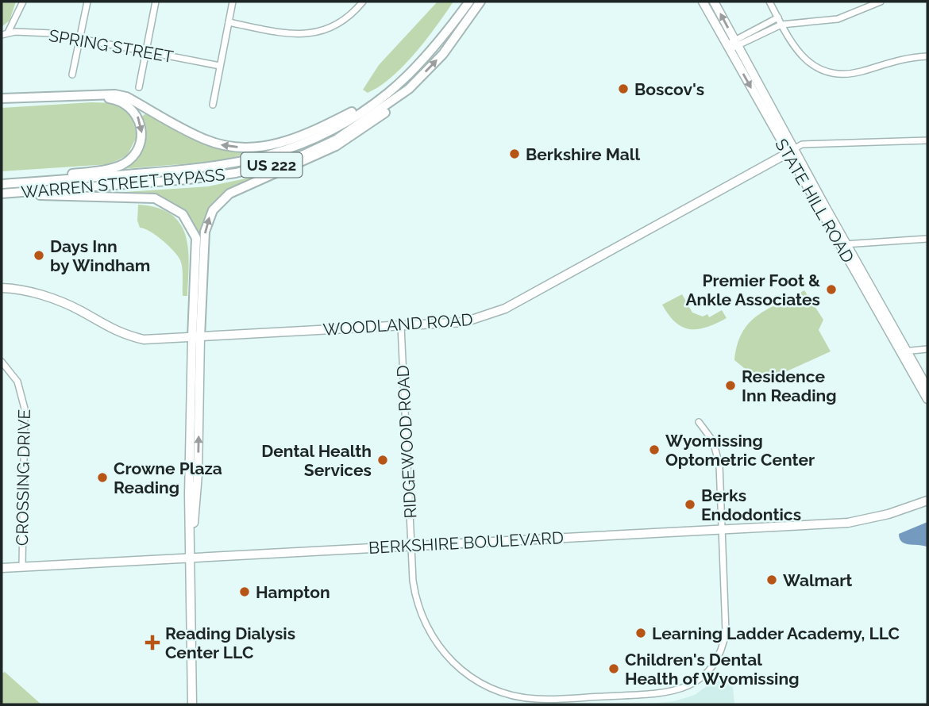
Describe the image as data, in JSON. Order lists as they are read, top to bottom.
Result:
{
  "streets": {
    "highway": ["US 222", "WARREN STREET BYPASS"],
    "main road": ["STATE HILL ROAD", "WOODLAND ROAD", "BERKSHIRE BOULEVARD"],
    "street": ["SPRING STREET", "RIDGEWOOD ROAD", "CROSSING DRIVE"]
  },
  "crossings": [
    ["STATE HILL ROAD", "WOODLAND ROAD"],
    ["WOODLAND ROAD", "RIDGEWOOD ROAD"],
    ["RIDGEWOOD ROAD", "BERKSHIRE BOULEVARD"],
    ["CROSSING DRIVE", "BERKSHIRE BOULEVARD"]
  ],
  "places": {
    "other": [
      "Boscov's",
      "Berkshire Mall",
      "Days Inn by Windham",
      "Premier Foot & Ankle Associates",
      "Residence Inn Reading",
      "Wyomissing Optometric Center",
      "Dental Health Services",
      "Crowne Plaza Reading",
      "Berks Endodontics",
      "Walmart",
      "Hampton",
      "Learning Ladder Academy, LLC",
      "Children's Dental Health of Wyomissing"
    ],
    "health": ["Reading Dialysis Center LLC"]
  }
}
